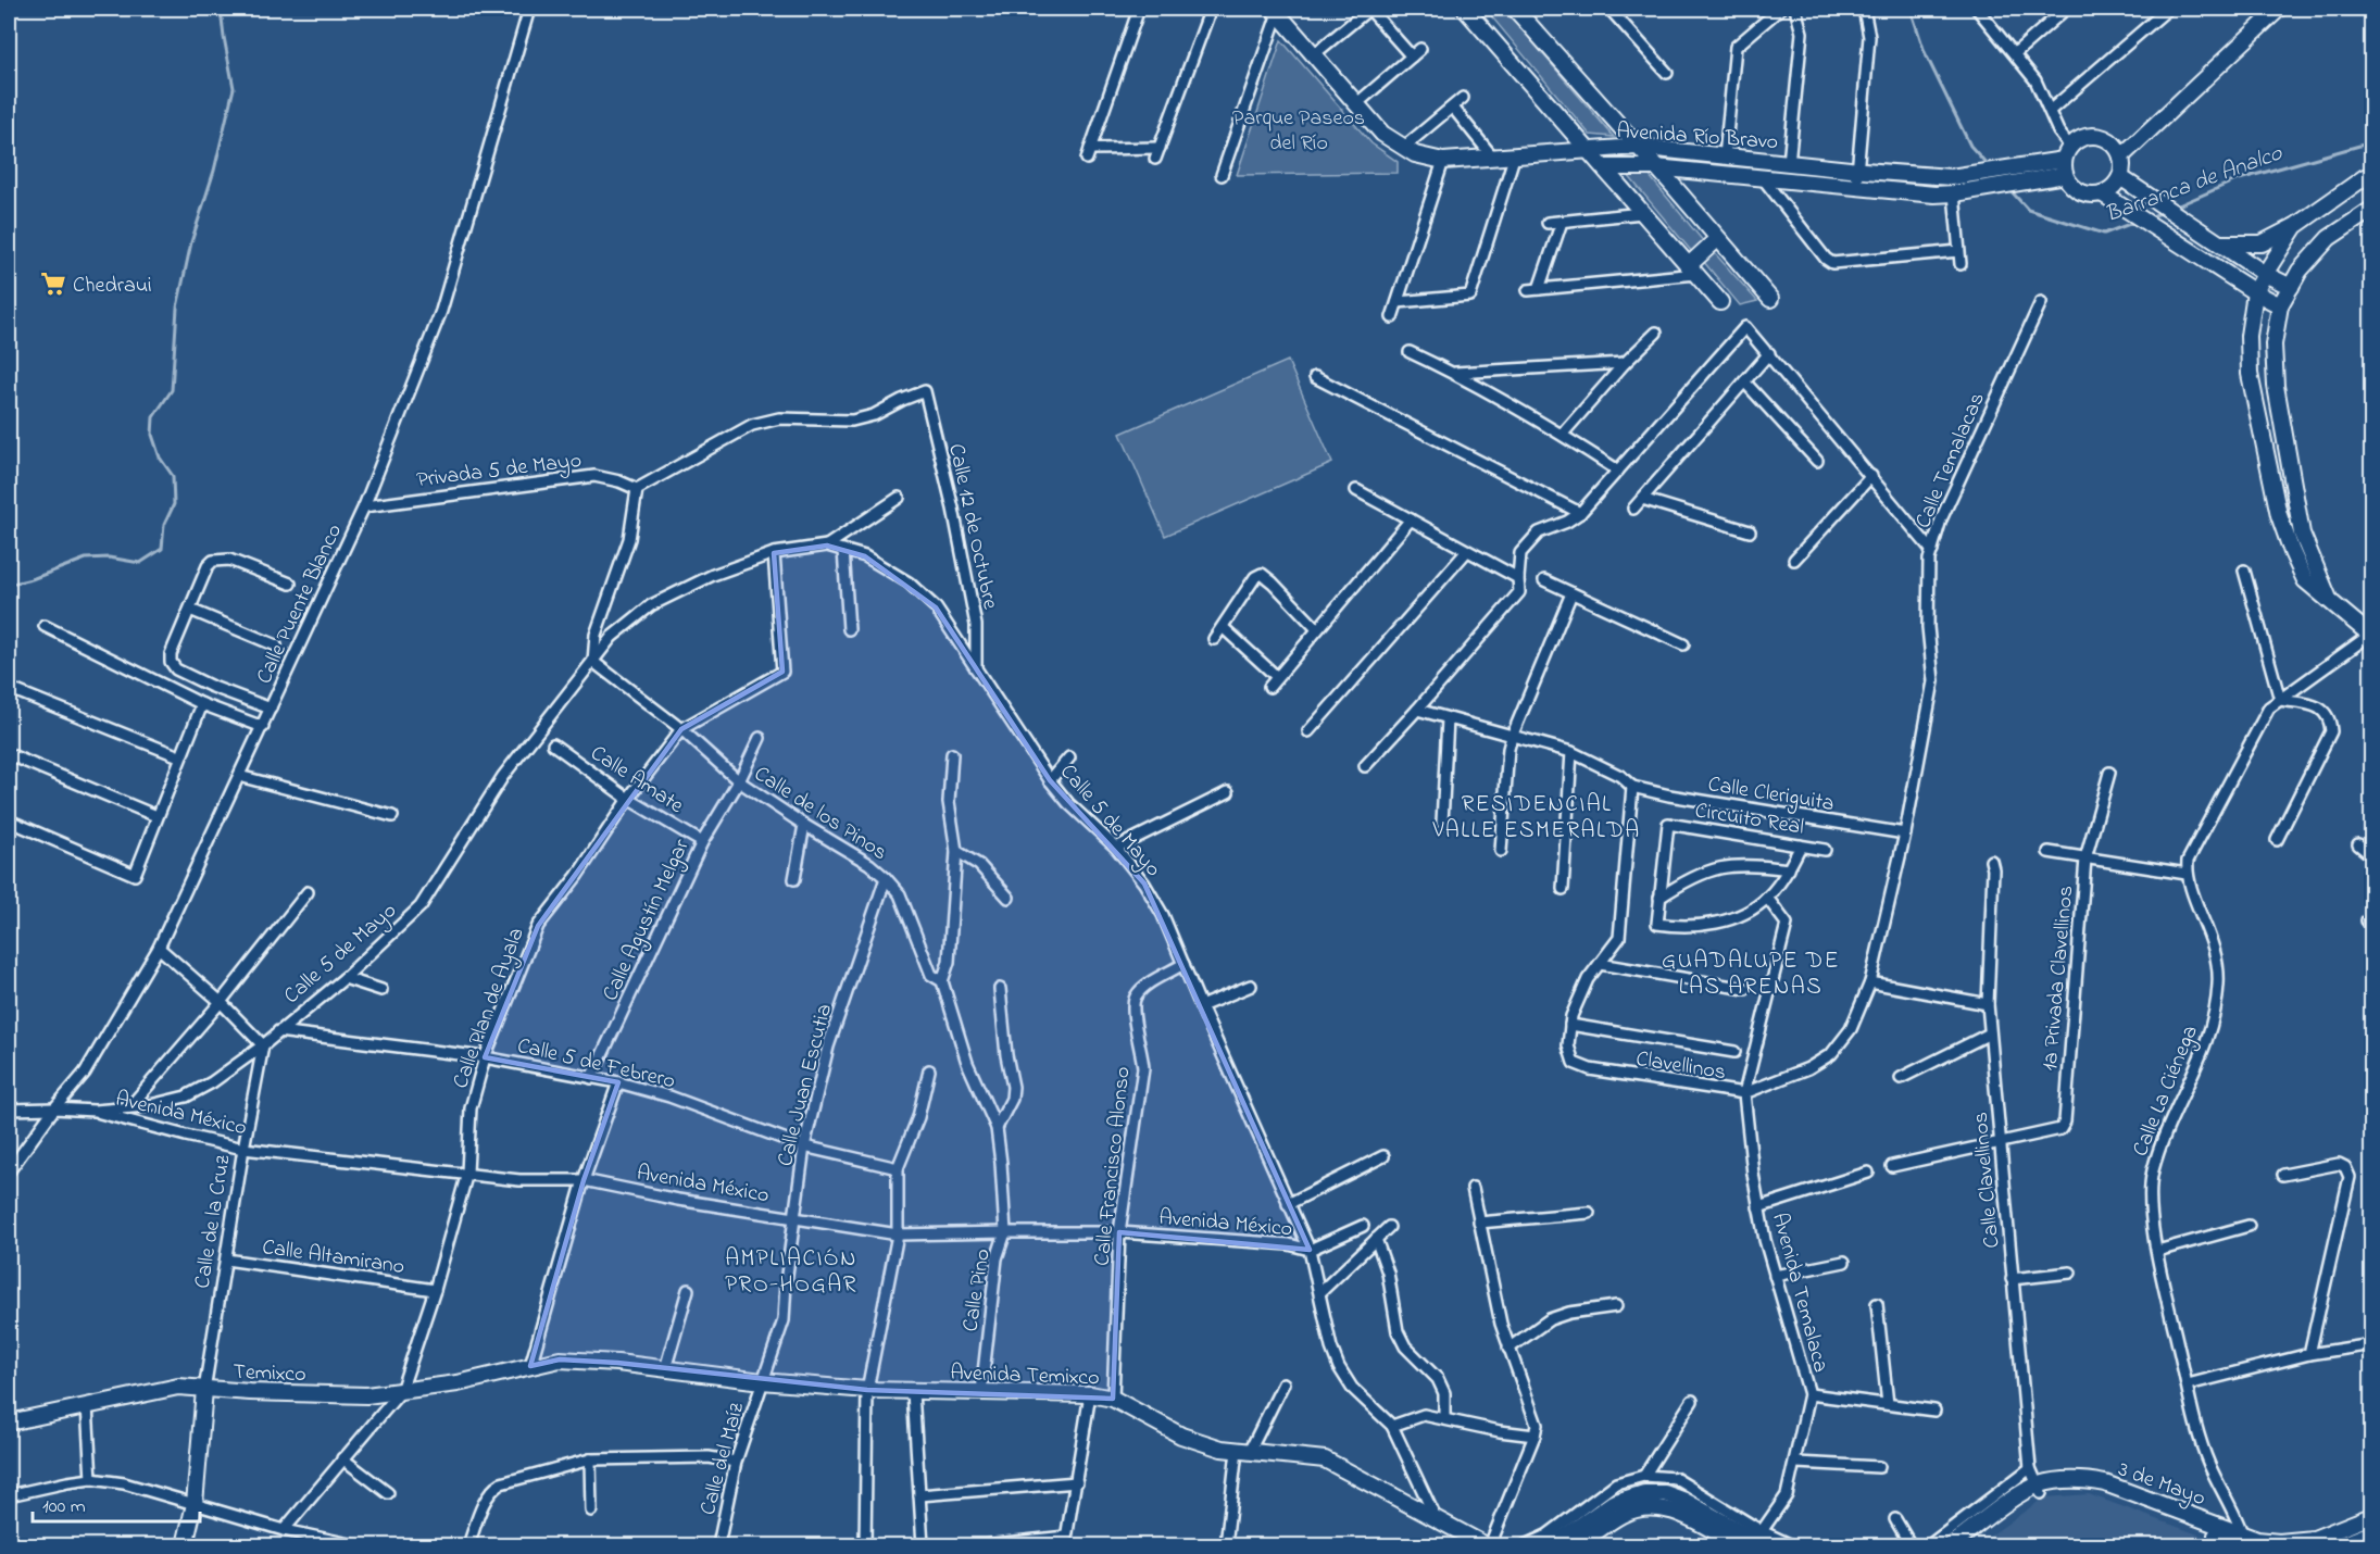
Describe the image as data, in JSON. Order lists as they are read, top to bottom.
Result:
{
  "streets": {
    "main road": [
      "Avenida Río Bravo",
      "Calle de la Cruz",
      "Temixco",
      "Avenida Temixco",
      "3 de Mayo"
    ],
    "street": [
      "Calle Temalacas",
      "Privada 5 de Mayo",
      "Calle 12 de Octubre",
      "Calle Puente Blanco",
      "Calle Amate",
      "Calle Cleriguita",
      "Calle de los Pinos",
      "Circuito Real",
      "Calle 5 de Mayo",
      "Calle Agustín Melgar",
      "1a Privada Clavellinos",
      "Calle Plan de Ayala",
      "Calle 5 de Febrero",
      "Clavellinos",
      "Calle Juan Escutia",
      "Calle La Ciénega",
      "Avenida México",
      "Calle Francisco Alonso",
      "Calle Clavellinos",
      "Calle Altamirano",
      "Calle Pino",
      "Avenida Temalaca",
      "Calle del Maíz"
    ]
  },
  "crossings": [
    ["Calle Temalacas", "Calle Cleriguita"],
    ["Calle Temalacas", "Clavellinos"],
    ["Privada 5 de Mayo", "Calle 12 de Octubre"],
    ["Privada 5 de Mayo", "Calle Puente Blanco"],
    ["Calle 12 de Octubre", "Calle 5 de Mayo"],
    ["Calle Puente Blanco", "Calle 5 de Mayo"],
    ["Calle Amate", "Calle Agustín Melgar"],
    ["Calle Amate", "Calle Plan de Ayala"],
    ["Calle Cleriguita", "Clavellinos"],
    ["Calle de los Pinos", "Calle 5 de Mayo"],
    ["Calle de los Pinos", "Calle Agustín Melgar"],
    ["Calle de los Pinos", "Calle Plan de Ayala"],
    ["Calle de los Pinos", "Calle Juan Escutia"],
    ["Calle de los Pinos", "Avenida México"],
    ["Calle de los Pinos", "Calle Pino"],
    ["Calle 5 de Mayo", "Calle Plan de Ayala"],
    ["Calle 5 de Mayo", "Calle 5 de Febrero"],
    ["Calle 5 de Mayo", "Avenida México"],
    ["Calle 5 de Mayo", "Calle Francisco Alonso"],
    ["Calle 5 de Mayo", "Calle de la Cruz"],
    ["Calle 5 de Mayo", "Avenida Temixco"],
    ["Calle Agustín Melgar", "Calle 5 de Febrero"],
    ["1a Privada Clavellinos", "Calle Clavellinos"],
    ["Calle Plan de Ayala", "Calle 5 de Febrero"],
    ["Calle Plan de Ayala", "Avenida México"],
    ["Calle Plan de Ayala", "Calle Altamirano"],
    ["Calle Plan de Ayala", "Temixco"],
    ["Calle 5 de Febrero", "Calle Juan Escutia"],
    ["Clavellinos", "Avenida Temalaca"],
    ["Calle Juan Escutia", "Avenida México"],
    ["Calle Juan Escutia", "Avenida Temixco"],
    ["Calle Juan Escutia", "Calle del Maíz"],
    ["Calle La Ciénega", "3 de Mayo"],
    ["Avenida México", "Calle Francisco Alonso"],
    ["Avenida México", "Calle de la Cruz"],
    ["Avenida México", "Calle Pino"],
    ["Calle Francisco Alonso", "Avenida Temixco"],
    ["Calle Clavellinos", "3 de Mayo"],
    ["Calle de la Cruz", "Calle Altamirano"],
    ["Calle de la Cruz", "Temixco"],
    ["Calle Pino", "Avenida Temixco"],
    ["Temixco", "Avenida Temixco"],
    ["Avenida Temixco", "Calle del Maíz"]
  ],
  "districts": ["RESIDENCIAL VALLE ESMERALDA", "GUADALUPE DE LAS ARENAS", "AMPLIACIÓN PRO-HOGAR"],
  "water": ["Barranca de Analco"],
  "parks": ["Parque Paseos del Río"],
  "places": {
    "supermarket": ["Chedraui"]
  },
  "scale_bar": "100 m"
}
